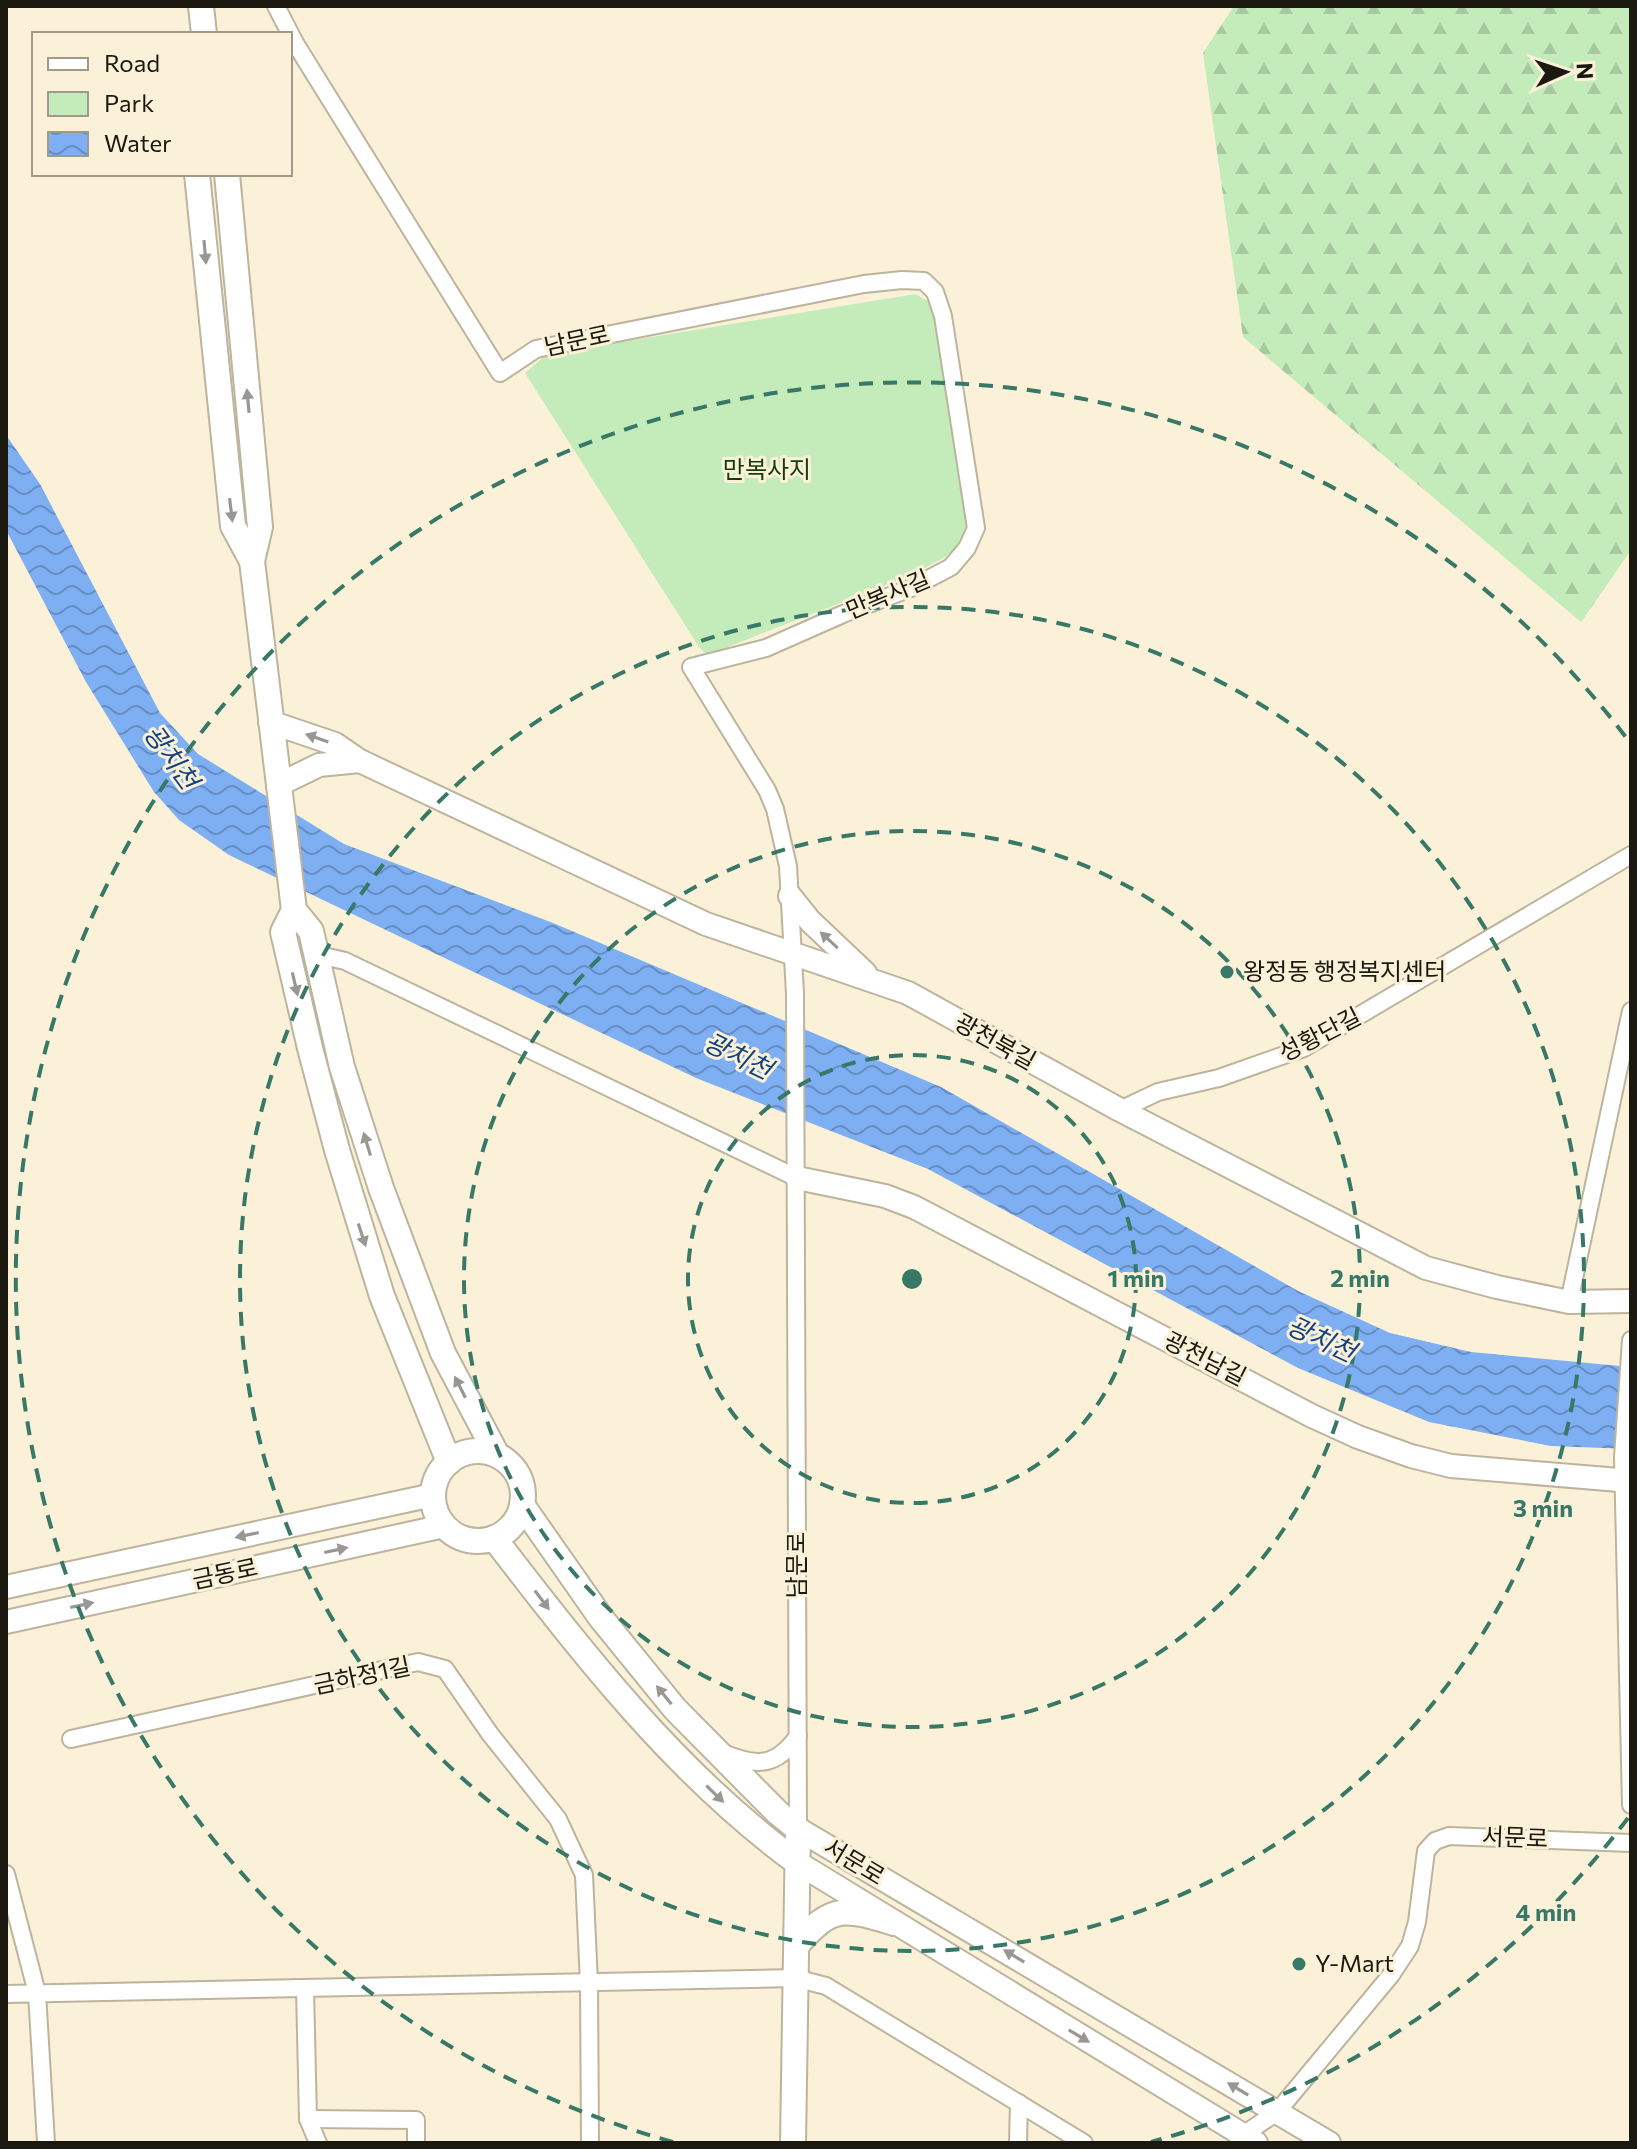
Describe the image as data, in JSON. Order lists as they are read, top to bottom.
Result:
{
  "streets": {
    "main road": ["남문로", "서문로"],
    "street": [
      "만복사길",
      "성황단길",
      "광천북길",
      "광천남길",
      "금동로",
      "금하정1길"
    ]
  },
  "crossings": [
    ["남문로", "만복사길"],
    ["남문로", "광천북길"],
    ["남문로", "광천남길"],
    ["남문로", "서문로"],
    ["성황단길", "광천북길"],
    ["금동로", "서문로"]
  ],
  "water": ["광치천"],
  "parks": ["만복사지"],
  "places": ["왕정동 행정복지센터", "Y-Mart"],
  "legend": ["Road", "Park", "Water"],
  "north": "right",
  "rings": [
    "1 min",
    "2 min",
    "3 min",
    "4 min"
  ]
}
